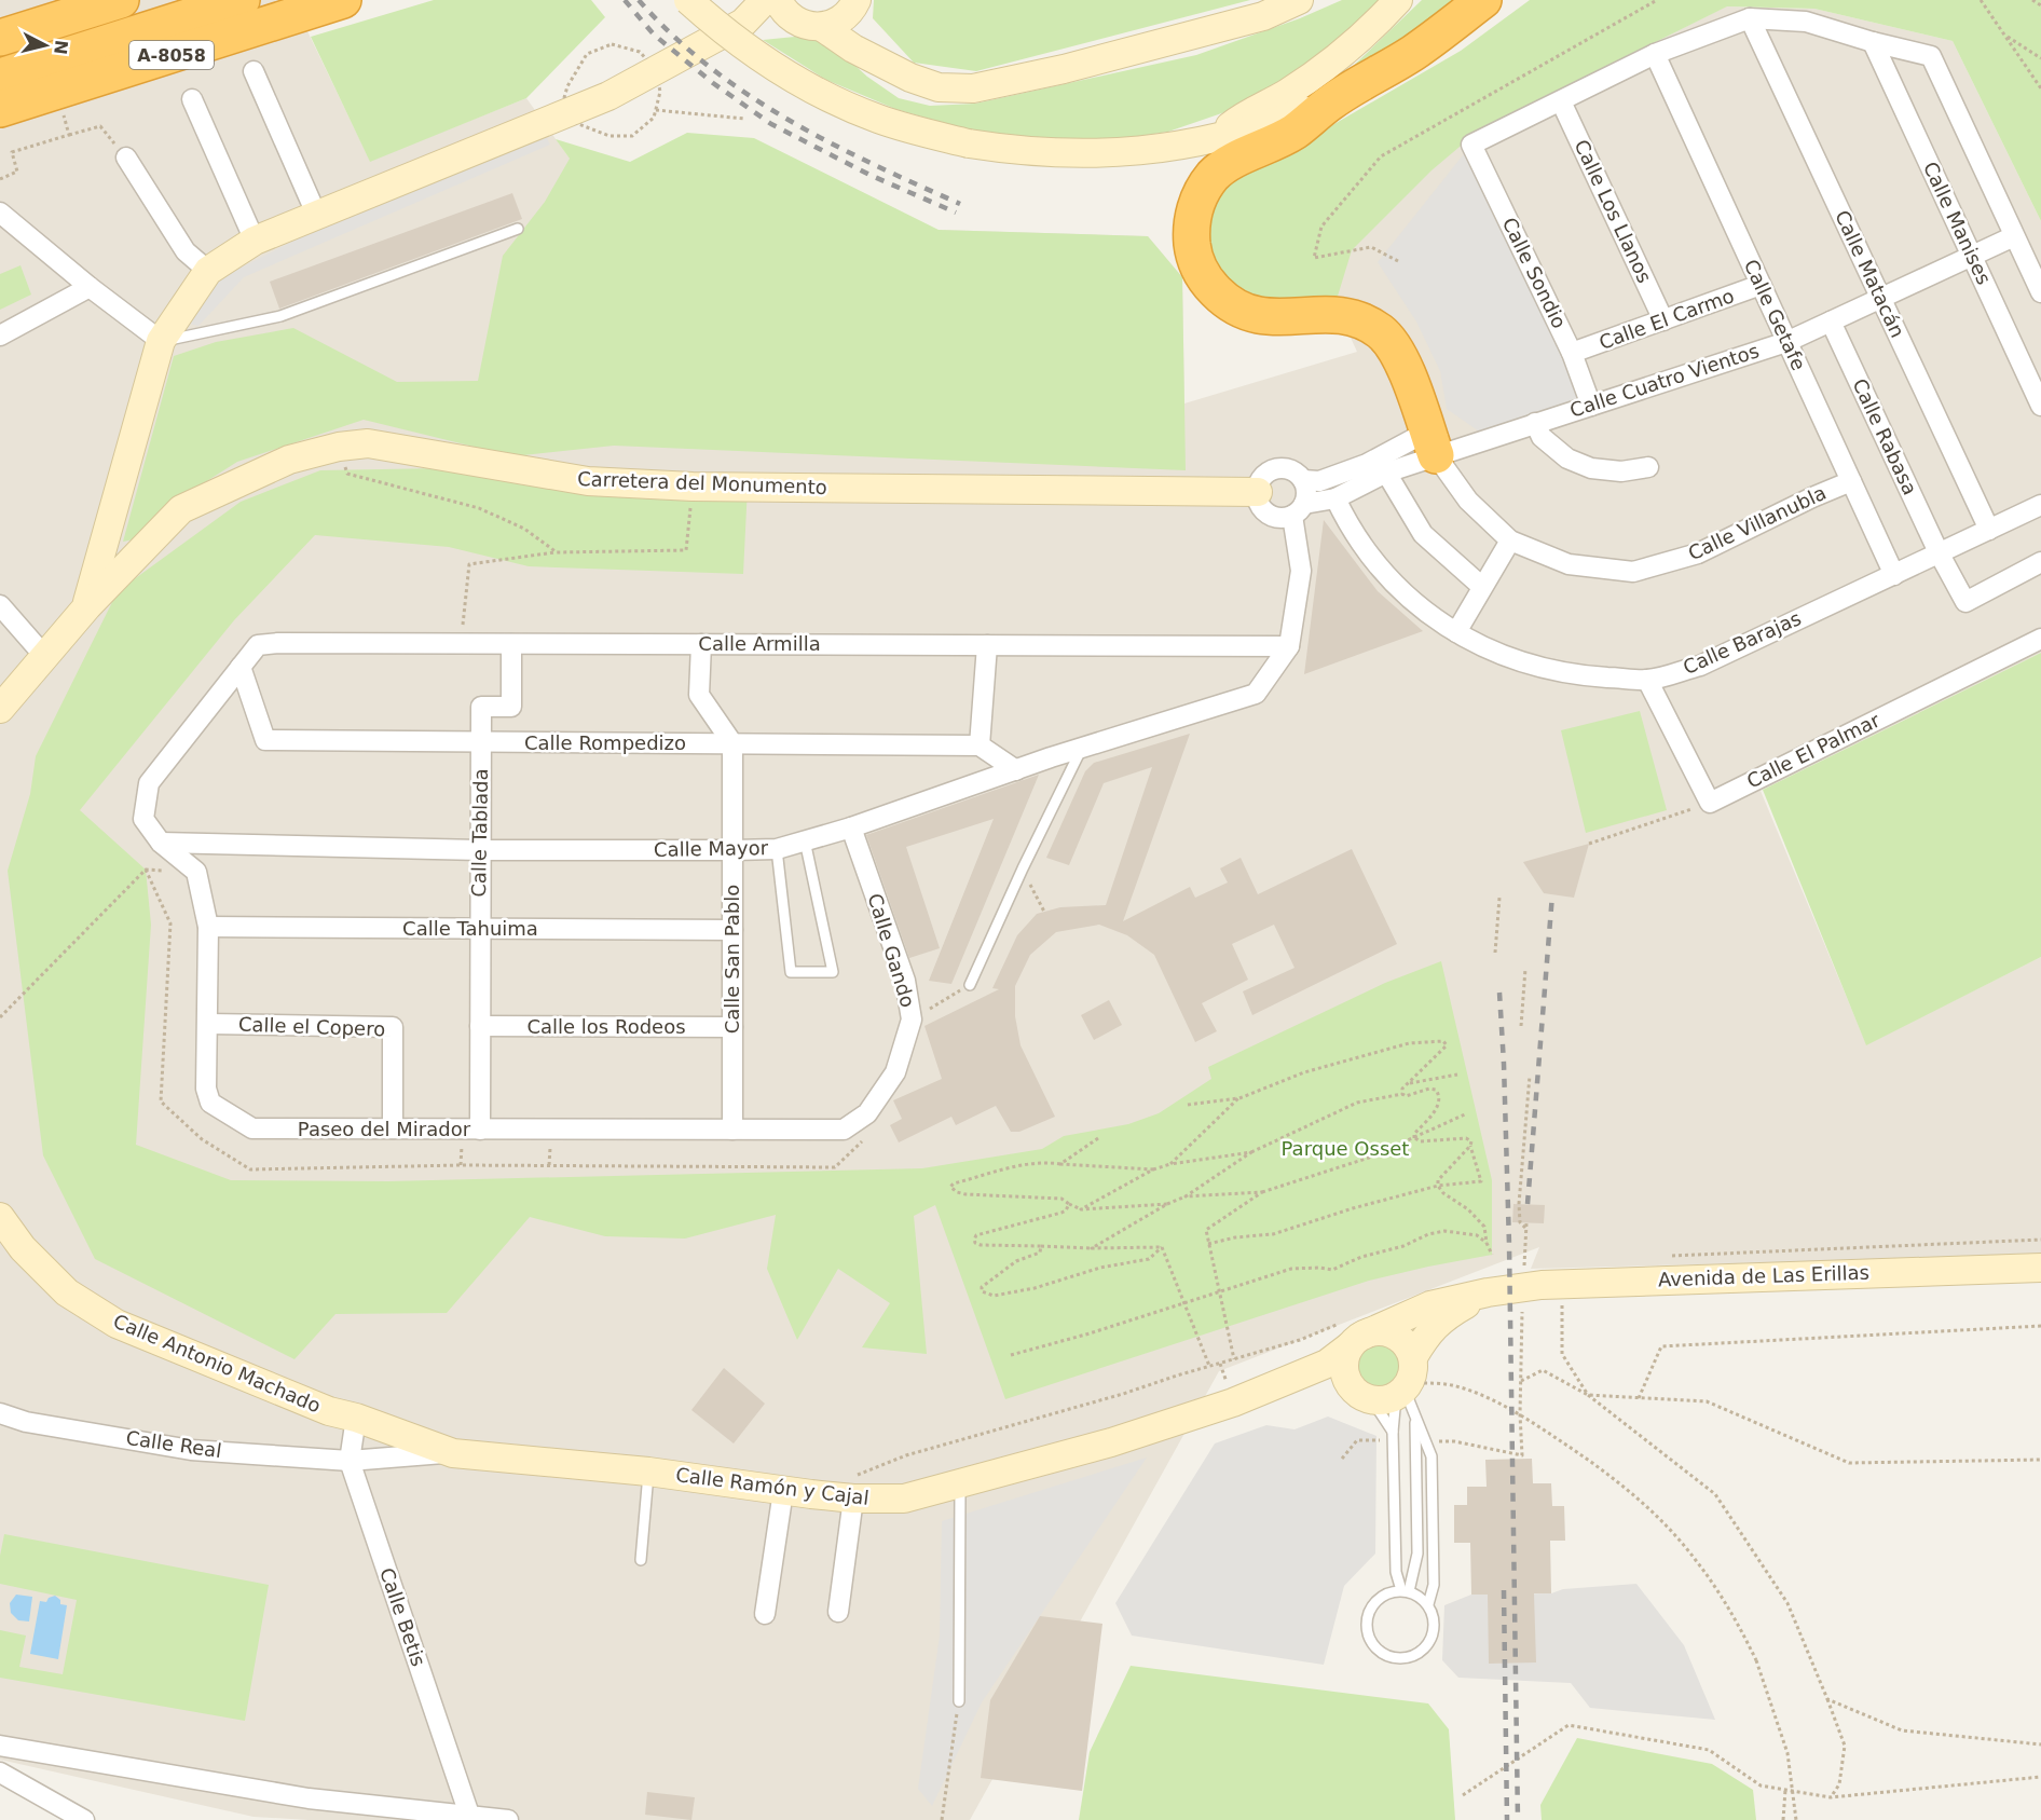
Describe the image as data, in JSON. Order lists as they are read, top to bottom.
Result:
{
  "streets": {
    "highway": ["A-8058"],
    "main road": [
      "Carretera del Monumento",
      "Avenida de Las Erillas",
      "Calle Antonio Machado",
      "Calle Ramón y Cajal"
    ],
    "street": [
      "Calle Los Llanos",
      "Calle Manises",
      "Calle Sondio",
      "Calle Matacán",
      "Calle Getafe",
      "Calle El Carmo",
      "Calle Cuatro Vientos",
      "Calle Rabasa",
      "Calle Villanubla",
      "Calle Barajas",
      "Calle Armilla",
      "Calle Rompedizo",
      "Calle El Palmar",
      "Calle Tablada",
      "Calle Mayor",
      "Calle Tahuima",
      "Calle Gando",
      "Calle San Pablo",
      "Calle el Copero",
      "Calle los Rodeos",
      "Paseo del Mirador",
      "Calle Real",
      "Calle Betis"
    ]
  },
  "crossings": [
    ["Calle Los Llanos", "Calle Sondio"],
    ["Calle Los Llanos", "Calle El Carmo"],
    ["Calle Manises", "Calle Cuatro Vientos"],
    ["Calle Sondio", "Calle El Carmo"],
    ["Calle Sondio", "Calle Cuatro Vientos"],
    ["Calle Matacán", "Calle Cuatro Vientos"],
    ["Calle Matacán", "Calle Barajas"],
    ["Calle Getafe", "Calle El Carmo"],
    ["Calle Getafe", "Calle Cuatro Vientos"],
    ["Calle Getafe", "Calle Villanubla"],
    ["Calle Getafe", "Calle Barajas"],
    ["Calle Cuatro Vientos", "Calle Rabasa"],
    ["Calle Cuatro Vientos", "Carretera del Monumento"],
    ["Calle Cuatro Vientos", "Calle Villanubla"],
    ["Calle Cuatro Vientos", "Calle Barajas"],
    ["Calle Rabasa", "Calle Barajas"],
    ["Calle Armilla", "Calle Rompedizo"],
    ["Calle Armilla", "Calle Tablada"],
    ["Calle Armilla", "Calle Mayor"],
    ["Calle Rompedizo", "Calle Tablada"],
    ["Calle Rompedizo", "Calle San Pablo"],
    ["Calle Tablada", "Calle Mayor"],
    ["Calle Tablada", "Calle Tahuima"],
    ["Calle Tablada", "Calle los Rodeos"],
    ["Calle Tablada", "Paseo del Mirador"],
    ["Calle Mayor", "Calle Gando"],
    ["Calle Mayor", "Calle San Pablo"],
    ["Calle Tahuima", "Calle San Pablo"],
    ["Calle Tahuima", "Paseo del Mirador"],
    ["Calle Gando", "Paseo del Mirador"],
    ["Calle San Pablo", "Calle los Rodeos"],
    ["Calle San Pablo", "Paseo del Mirador"],
    ["Calle el Copero", "Paseo del Mirador"],
    ["Avenida de Las Erillas", "Calle Ramón y Cajal"],
    ["Calle Antonio Machado", "Calle Real"],
    ["Calle Antonio Machado", "Calle Ramón y Cajal"],
    ["Calle Antonio Machado", "Calle Betis"],
    ["Calle Real", "Calle Ramón y Cajal"],
    ["Calle Real", "Calle Betis"]
  ],
  "parks": ["Parque Osset"],
  "north": "right"
}
